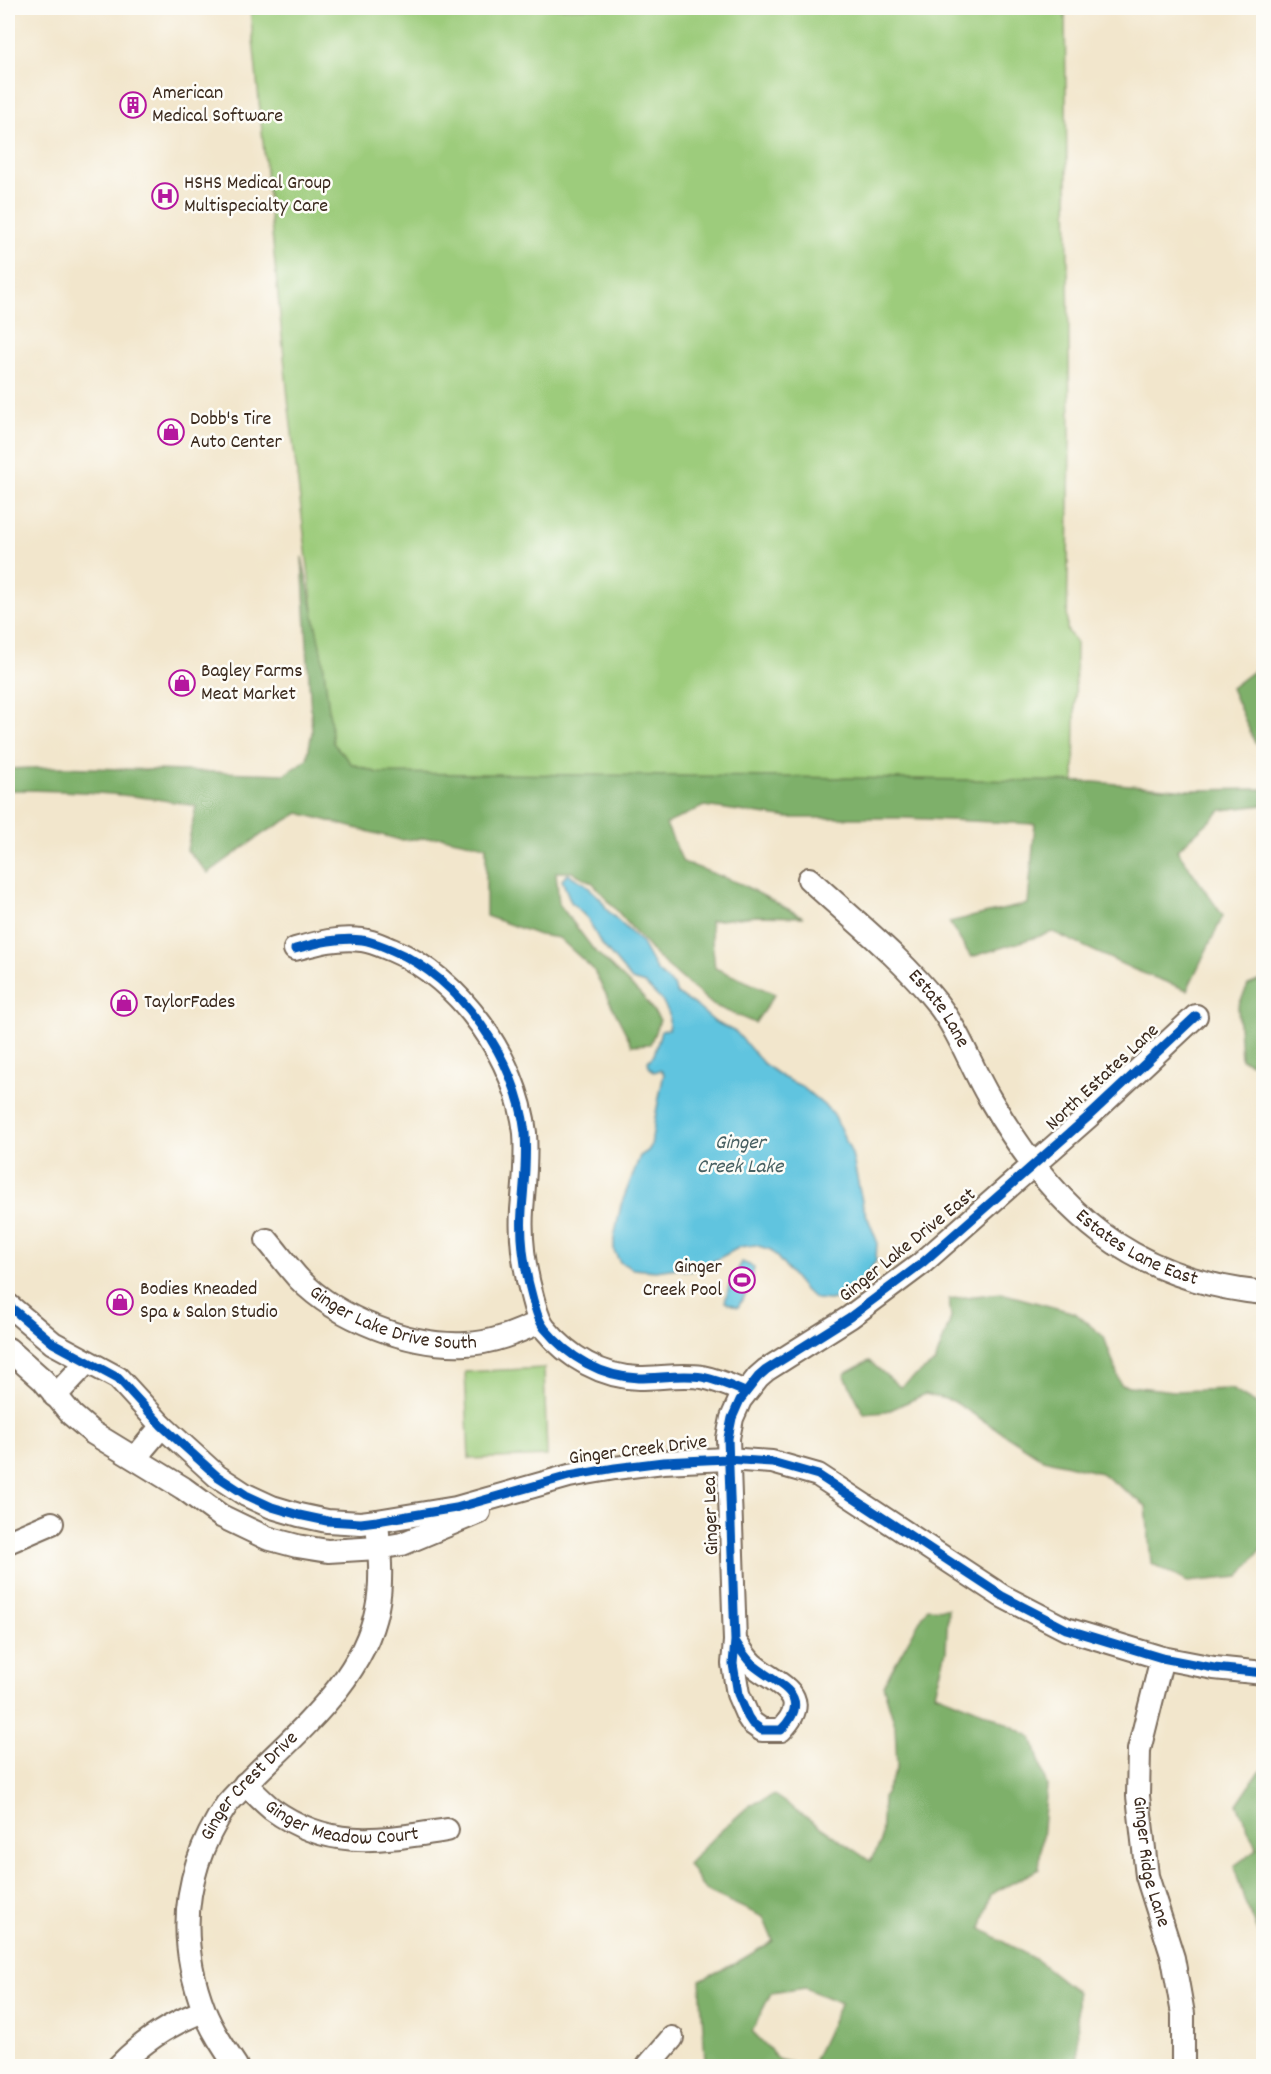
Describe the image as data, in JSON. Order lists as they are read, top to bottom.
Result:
{
  "streets": {
    "street": [
      "Estate Lane",
      "North Estates Lane",
      "Estates Lane East",
      "Ginger Lake Drive East",
      "Ginger Lake Drive South",
      "Ginger Creek Drive",
      "Ginger Lea",
      "Ginger Crest Drive",
      "Ginger Meadow Court",
      "Ginger Ridge Lane"
    ]
  },
  "crossings": [
    ["Estate Lane", "North Estates Lane"],
    ["Estate Lane", "Estates Lane East"],
    ["Estate Lane", "Ginger Lake Drive East"],
    ["North Estates Lane", "Estates Lane East"],
    ["North Estates Lane", "Ginger Lake Drive East"],
    ["Estates Lane East", "Ginger Lake Drive East"],
    ["Ginger Lake Drive East", "Ginger Lea"],
    ["Ginger Creek Drive", "Ginger Lea"],
    ["Ginger Creek Drive", "Ginger Crest Drive"],
    ["Ginger Creek Drive", "Ginger Ridge Lane"],
    ["Ginger Crest Drive", "Ginger Meadow Court"]
  ],
  "water": ["Ginger Creek Lake"],
  "places": {
    "building": ["American Medical Software"],
    "hospital": ["HSHS Medical Group Multispecialty Care"],
    "shop": [
      "Dobb's Tire Auto Center",
      "Bagley Farms Meat Market",
      "TaylorFades",
      "Bodies Kneaded Spa & Salon Studio"
    ],
    "sports": ["Ginger Creek Pool"]
  }
}
